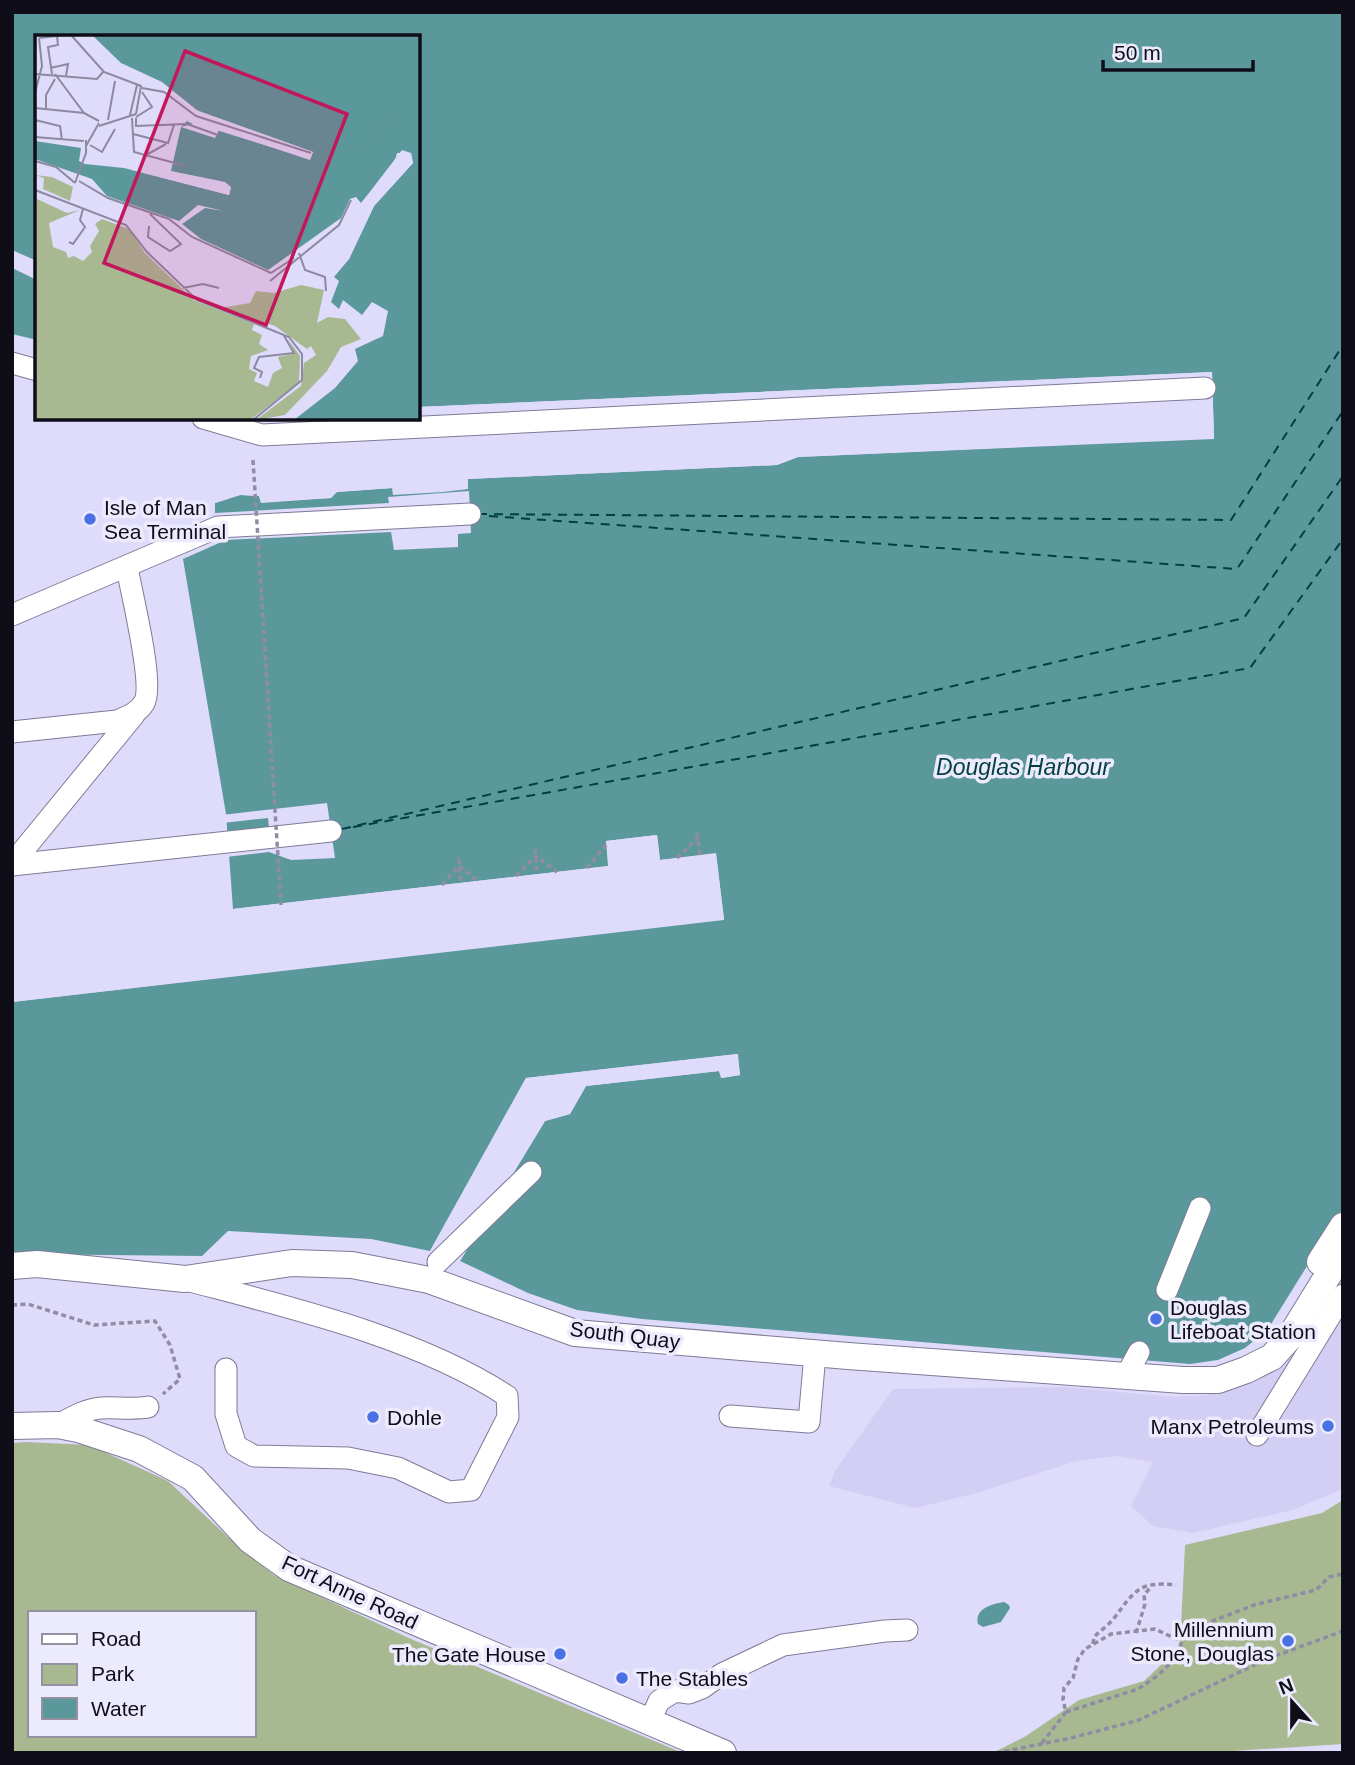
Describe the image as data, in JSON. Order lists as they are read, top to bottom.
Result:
{
  "streets": {
    "main road": ["South Quay", "Fort Anne Road"]
  },
  "water": ["Douglas Harbour"],
  "places": [
    "Isle of Man Sea Terminal",
    "Douglas Lifeboat Station",
    "Dohle",
    "Manx Petroleums",
    "Millennium Stone, Douglas",
    "The Gate House",
    "The Stables"
  ],
  "legend": ["Road", "Park", "Water"],
  "scale_bar": "50 m",
  "north": "top"
}
